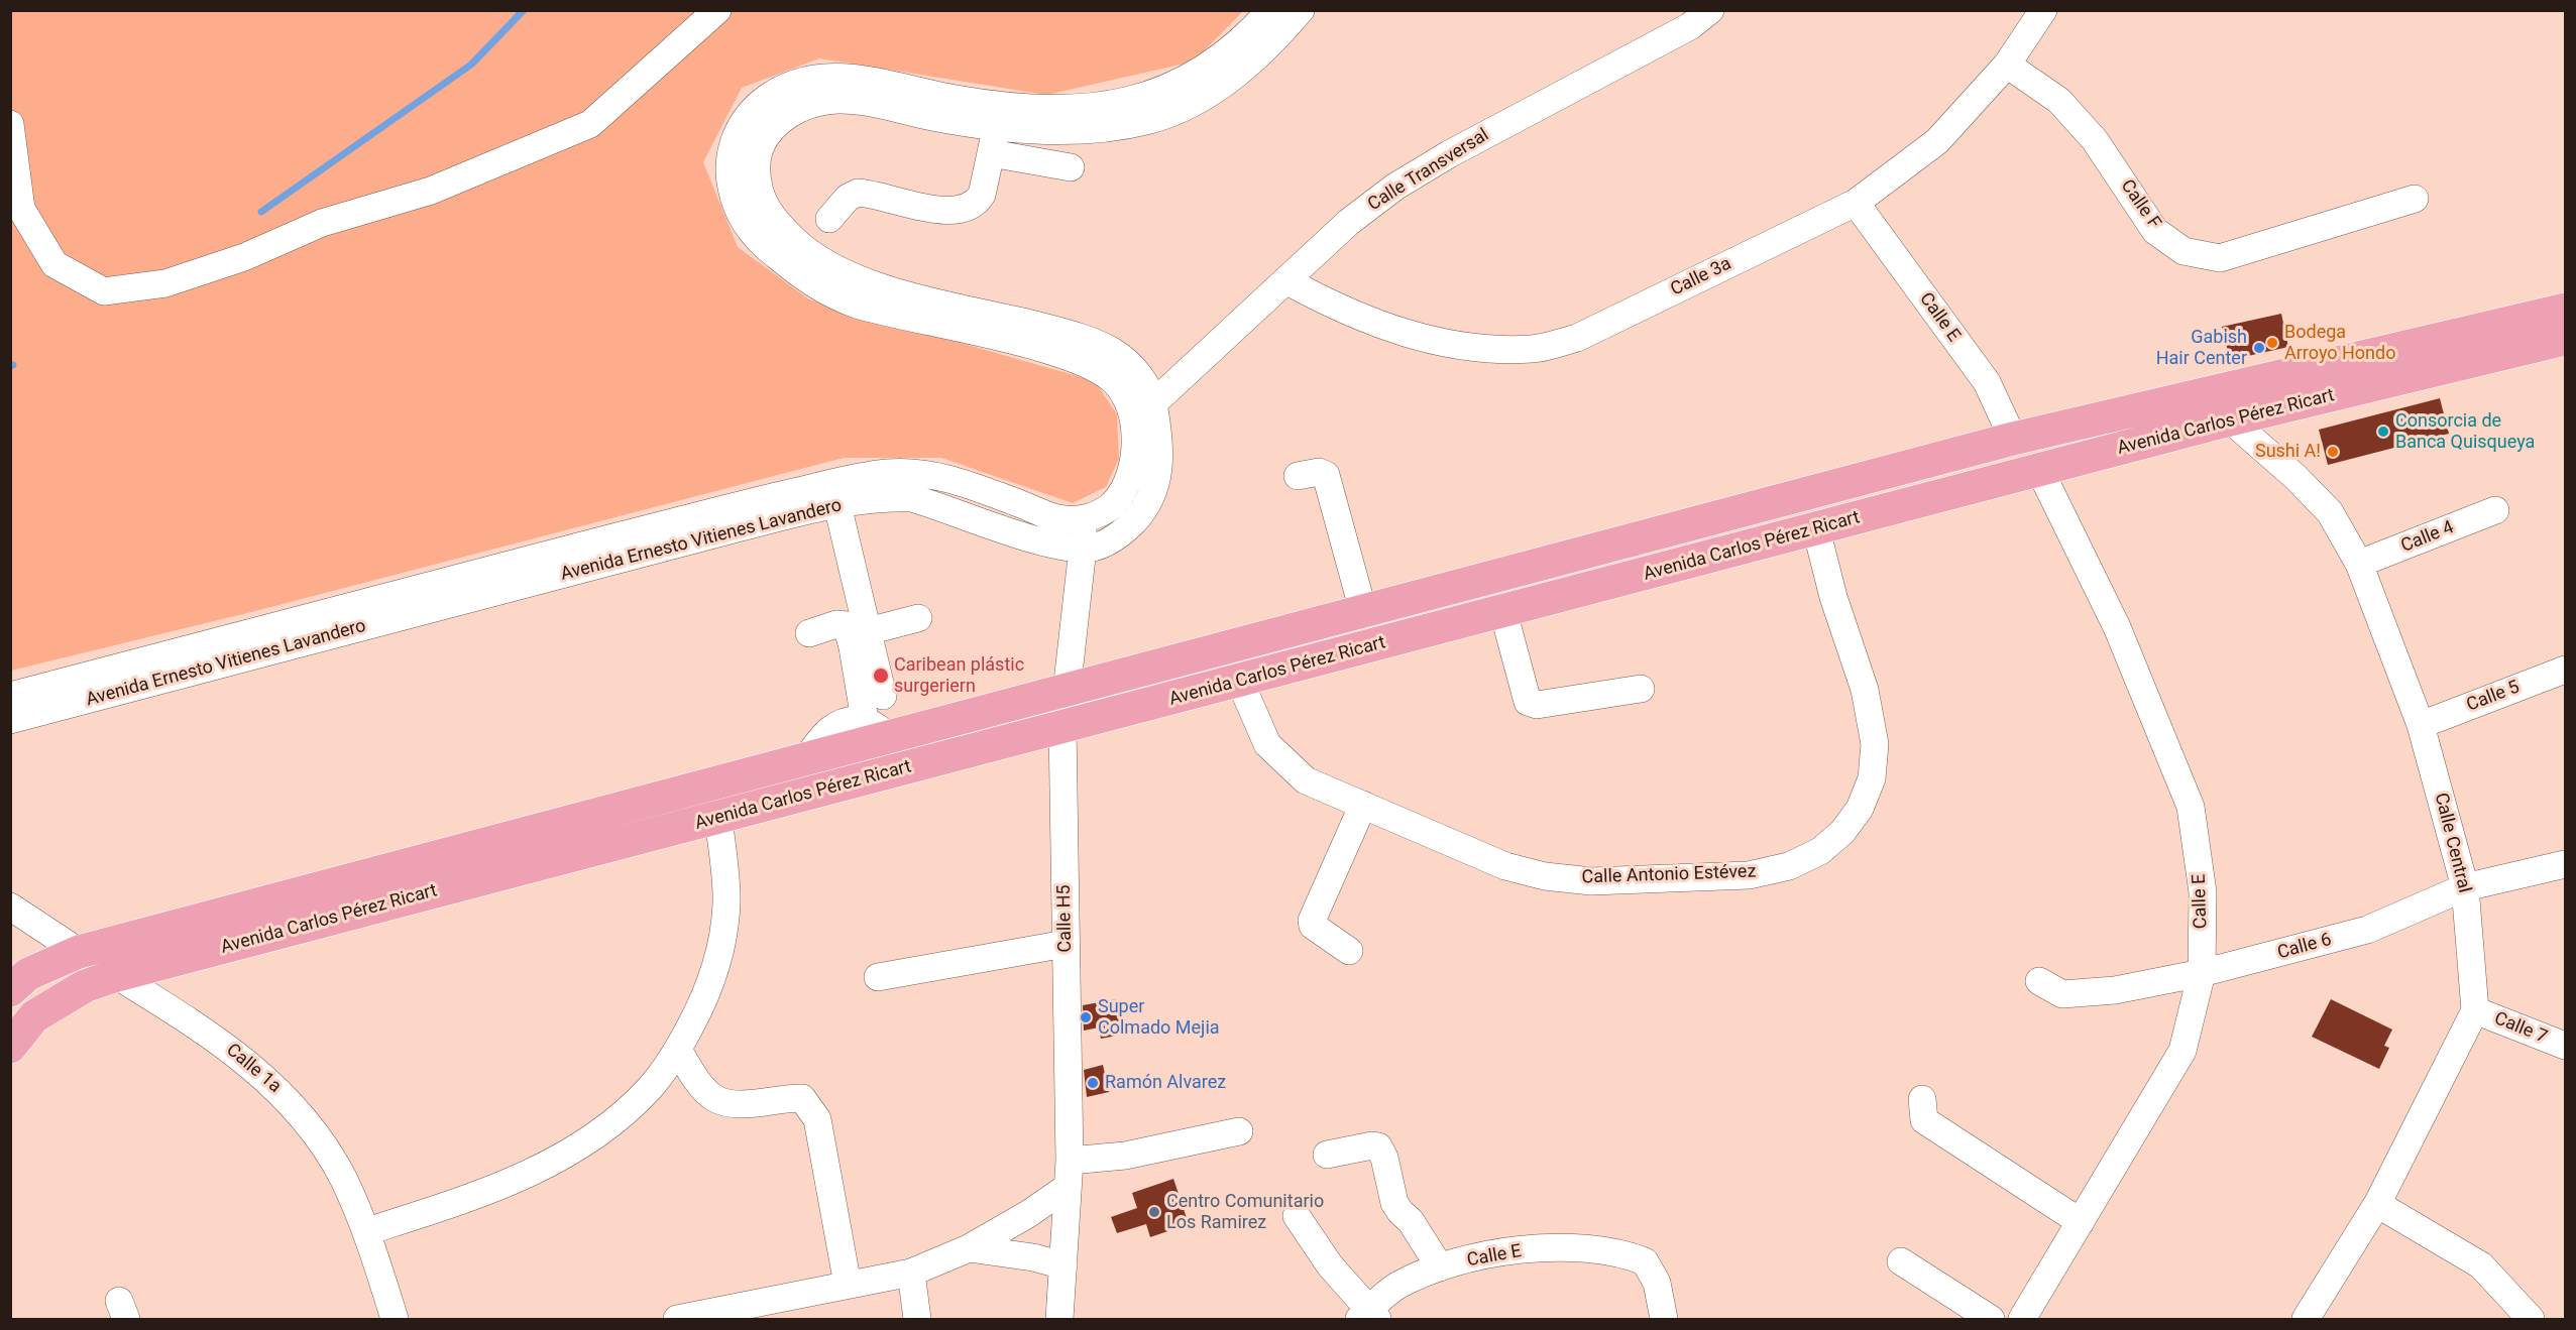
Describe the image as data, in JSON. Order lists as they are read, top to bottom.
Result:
{
  "streets": {
    "main road": ["Avenida Carlos Pérez Ricart"],
    "street": [
      "Calle Transversal",
      "Calle F",
      "Calle 3a",
      "Calle E",
      "Calle 4",
      "Avenida Ernesto Vitienes Lavandero",
      "Calle 5",
      "Calle Central",
      "Calle Antonio Estévez",
      "Calle H5",
      "Calle 6",
      "Calle 7",
      "Calle 1a"
    ]
  },
  "crossings": [
    ["Calle Transversal", "Calle 3a"],
    ["Calle Transversal", "Avenida Ernesto Vitienes Lavandero"],
    ["Calle F", "Calle 3a"],
    ["Calle 3a", "Calle E"],
    ["Calle E", "Avenida Carlos Pérez Ricart"],
    ["Calle E", "Calle 6"],
    ["Avenida Carlos Pérez Ricart", "Calle Central"],
    ["Avenida Carlos Pérez Ricart", "Calle Antonio Estévez"],
    ["Avenida Carlos Pérez Ricart", "Calle H5"],
    ["Avenida Carlos Pérez Ricart", "Calle 1a"],
    ["Calle 4", "Calle Central"],
    ["Avenida Ernesto Vitienes Lavandero", "Calle H5"],
    ["Calle 5", "Calle Central"],
    ["Calle Central", "Calle 6"],
    ["Calle Central", "Calle 7"]
  ],
  "places": [
    "Bodega Arroyo Hondo",
    "Gabish Hair Center",
    "Consorcia de Banca Quisqueya",
    "Sushi A!",
    "Caribean plástic surgeriern",
    "Super Colmado Mejia",
    "Ramón Alvarez",
    "Centro Comunitario Los Ramirez"
  ]
}
